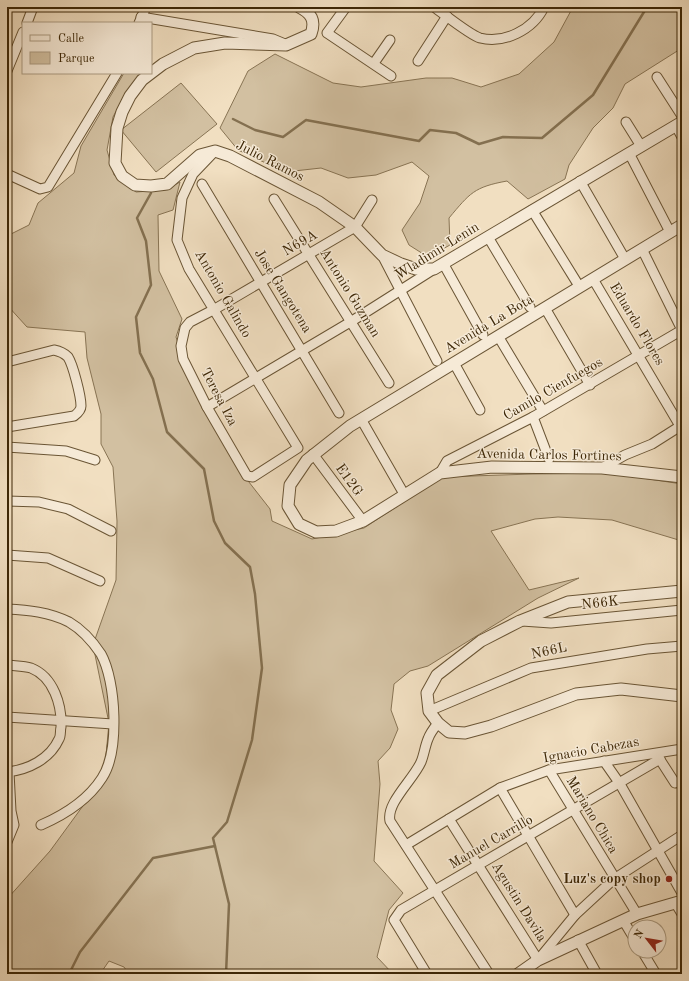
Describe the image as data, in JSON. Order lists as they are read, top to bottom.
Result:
{
  "streets": {
    "street": [
      "Julio Ramos",
      "N69A",
      "Wladimir Lenin",
      "Jose Gangotena",
      "Antonio Guzman",
      "Antonio Galindo",
      "Avenida La Bota",
      "Eduardo Flores",
      "Camilo Cienfuegos",
      "Teresa Iza",
      "Avenida Carlos Fortines",
      "E12G",
      "N66K",
      "N66L",
      "Ignacio Cabezas",
      "Mariano Chica",
      "Manuel Carrillo",
      "Agustin Davila"
    ]
  },
  "crossings": [
    ["Julio Ramos", "N69A"],
    ["Julio Ramos", "Wladimir Lenin"],
    ["Julio Ramos", "Antonio Galindo"],
    ["N69A", "Jose Gangotena"],
    ["N69A", "Antonio Guzman"],
    ["N69A", "Antonio Galindo"],
    ["N69A", "Teresa Iza"],
    ["Wladimir Lenin", "Jose Gangotena"],
    ["Wladimir Lenin", "Antonio Guzman"],
    ["Wladimir Lenin", "Antonio Galindo"],
    ["Wladimir Lenin", "Teresa Iza"],
    ["Antonio Galindo", "Teresa Iza"],
    ["Avenida La Bota", "Eduardo Flores"],
    ["Avenida La Bota", "Avenida Carlos Fortines"],
    ["Avenida La Bota", "E12G"],
    ["Eduardo Flores", "Camilo Cienfuegos"],
    ["Camilo Cienfuegos", "Avenida Carlos Fortines"],
    ["Avenida Carlos Fortines", "E12G"],
    ["Ignacio Cabezas", "Mariano Chica"],
    ["Ignacio Cabezas", "Manuel Carrillo"],
    ["Ignacio Cabezas", "Agustin Davila"],
    ["Mariano Chica", "Manuel Carrillo"],
    ["Manuel Carrillo", "Agustin Davila"]
  ],
  "places": ["Luz's copy shop"],
  "legend": ["Calle", "Parque"],
  "north": "top left"
}
